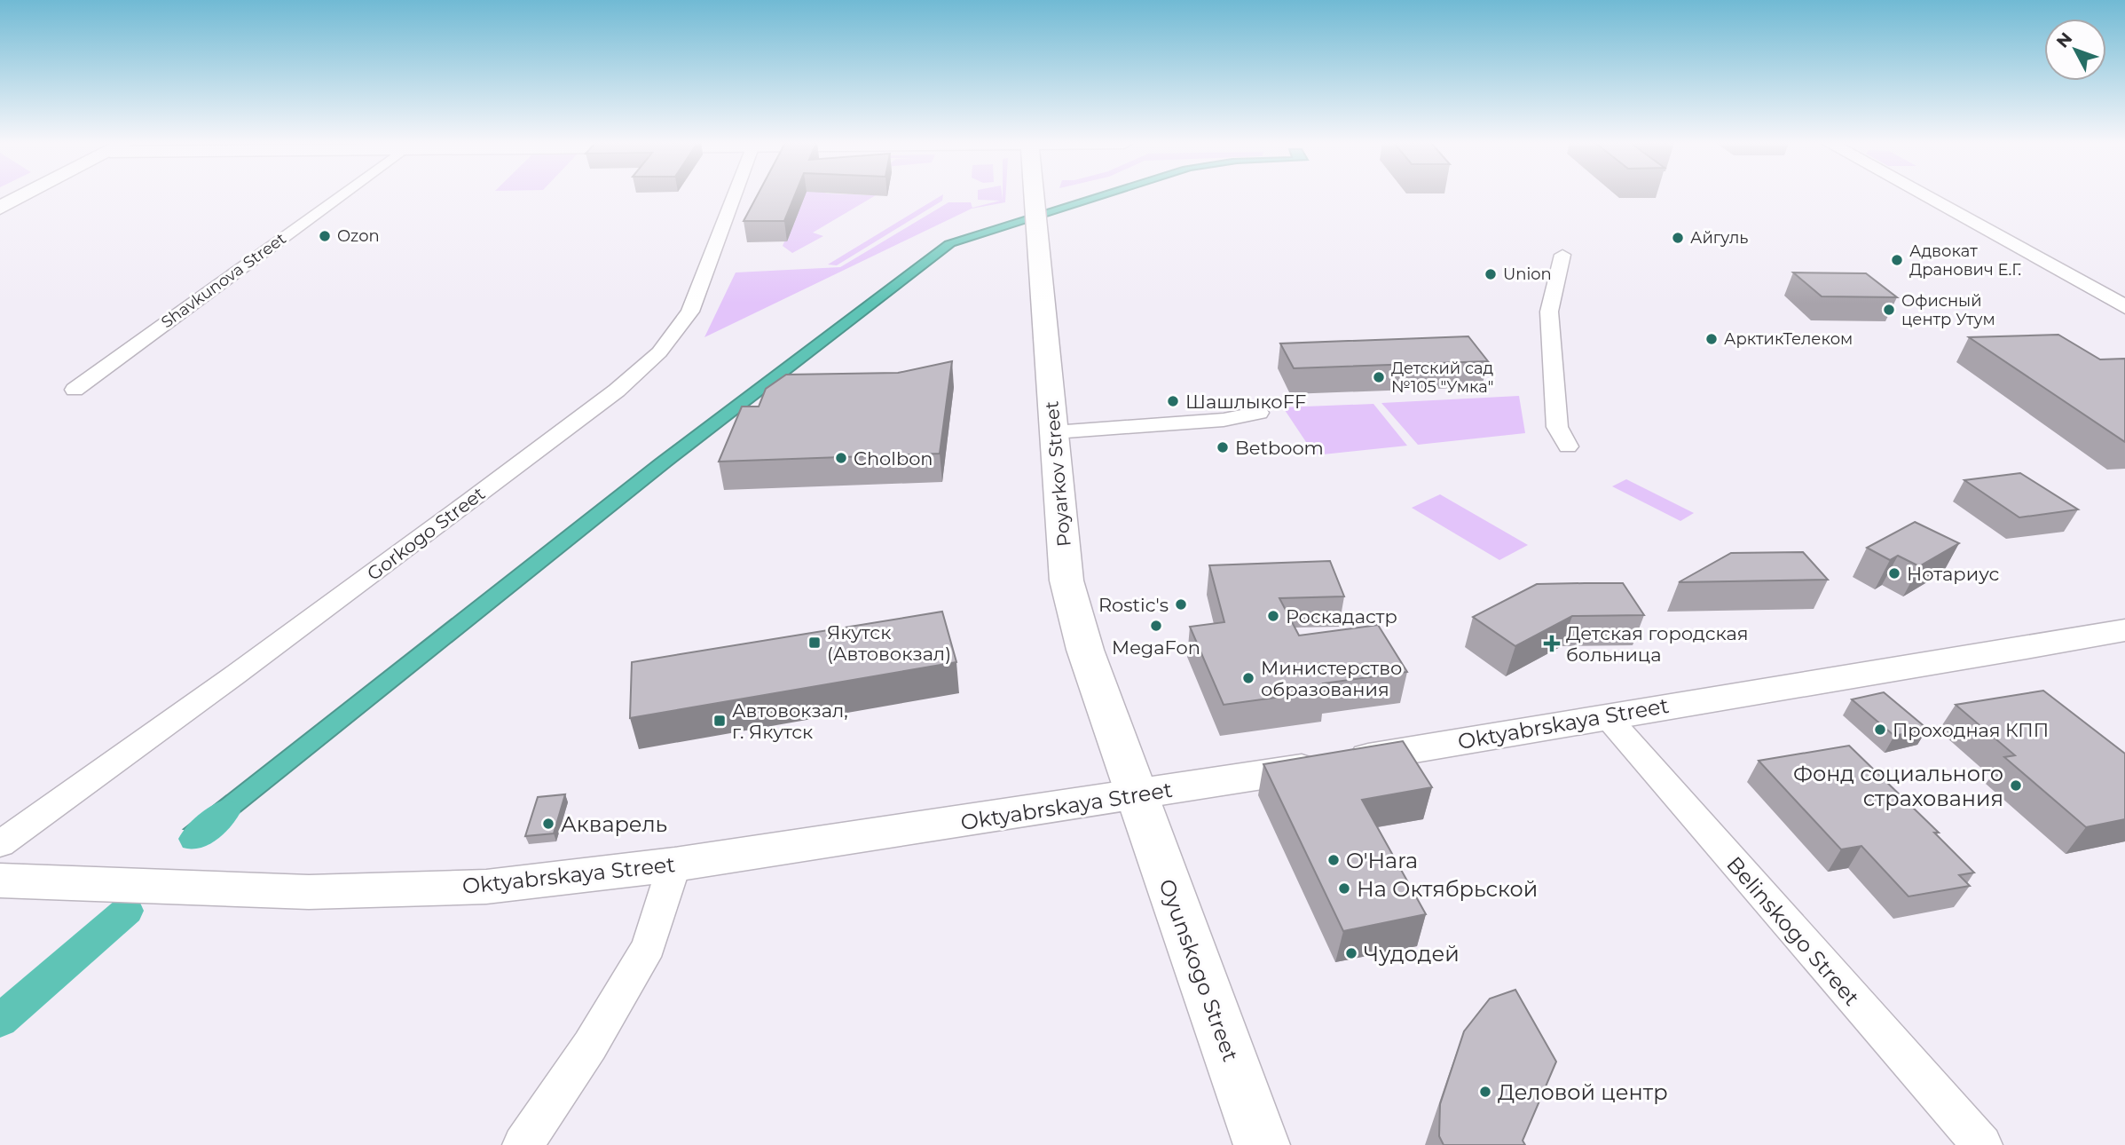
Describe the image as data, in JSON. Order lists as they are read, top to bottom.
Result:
{
  "streets": {
    "main road": ["Poyarkov Street", "Oyunskogo Street"],
    "street": [
      "Shavkunova Street",
      "Gorkogo Street",
      "Oktyabrskaya Street",
      "Belinskogo Street"
    ]
  },
  "crossings": [
    ["Poyarkov Street", "Oktyabrskaya Street"],
    ["Poyarkov Street", "Oyunskogo Street"],
    ["Oktyabrskaya Street", "Belinskogo Street"],
    ["Oktyabrskaya Street", "Oyunskogo Street"]
  ],
  "places": {
    "other": [
      "Ozon",
      "Айгуль",
      "Адвокат Дранович Е.Г.",
      "Union",
      "Офисный центр Утум",
      "АрктикТелеком",
      "Детский сад №105 \"Умка\"",
      "ШашлыкоFF",
      "Betboom",
      "Cholbon",
      "Нотариус",
      "Rostic's",
      "Роскадастр",
      "MegaFon",
      "Министерство образования",
      "Проходная КПП",
      "Фонд социального страхования",
      "Акварель",
      "O'Hara",
      "На Октябрьской",
      "Чудодей",
      "Деловой центр"
    ],
    "transit": ["Якутск (Автовокзал)", "Автовокзал, г. Якутск"],
    "health": ["Детская городская больница"]
  },
  "north": "top left"
}
